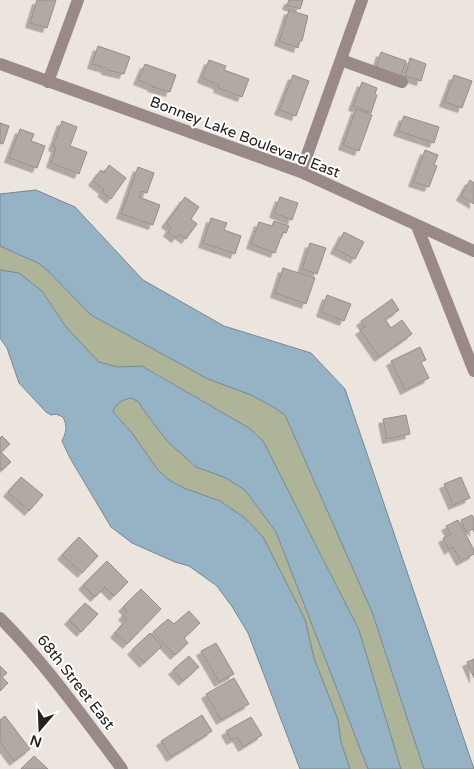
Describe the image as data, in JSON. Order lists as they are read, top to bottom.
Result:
{
  "streets": {
    "street": ["Bonney Lake Boulevard East", "68th Street East"]
  },
  "north": "bottom"
}
